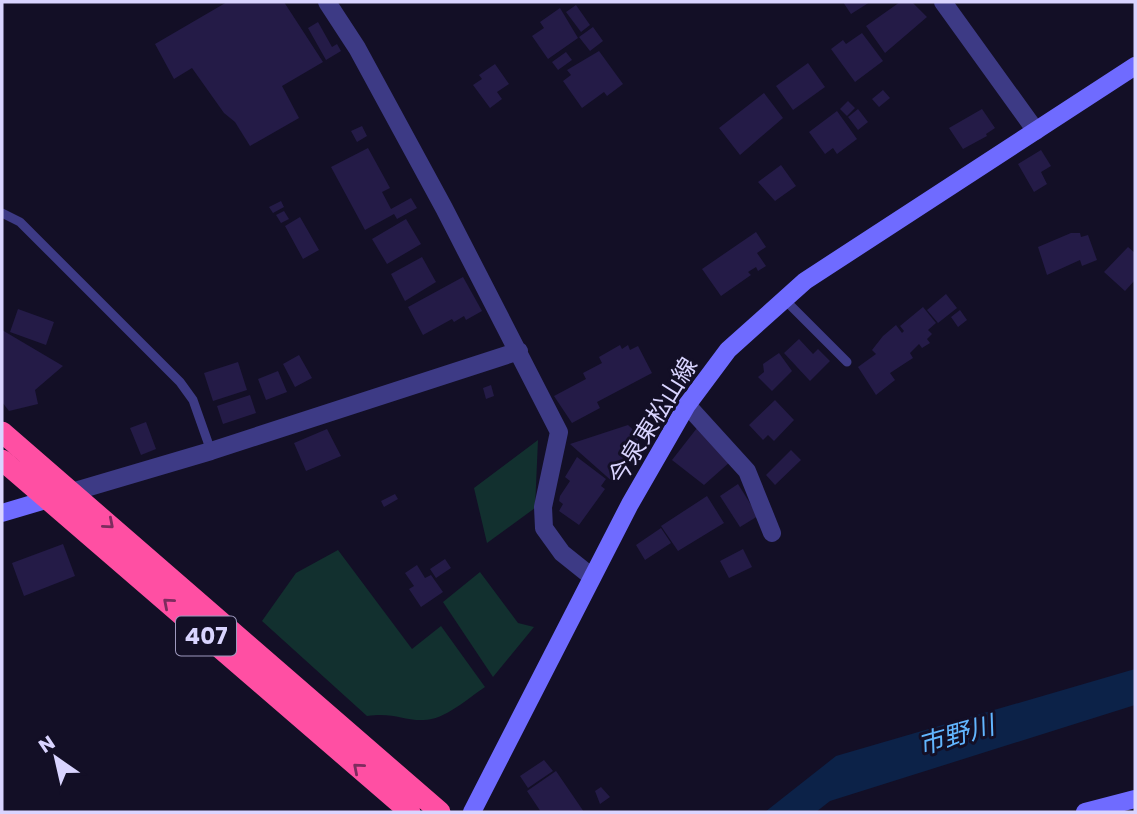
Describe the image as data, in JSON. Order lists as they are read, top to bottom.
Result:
{
  "streets": {
    "highway": ["407"],
    "main road": ["今泉東松山線"]
  },
  "water": ["市野川"],
  "north": "top left"
}
